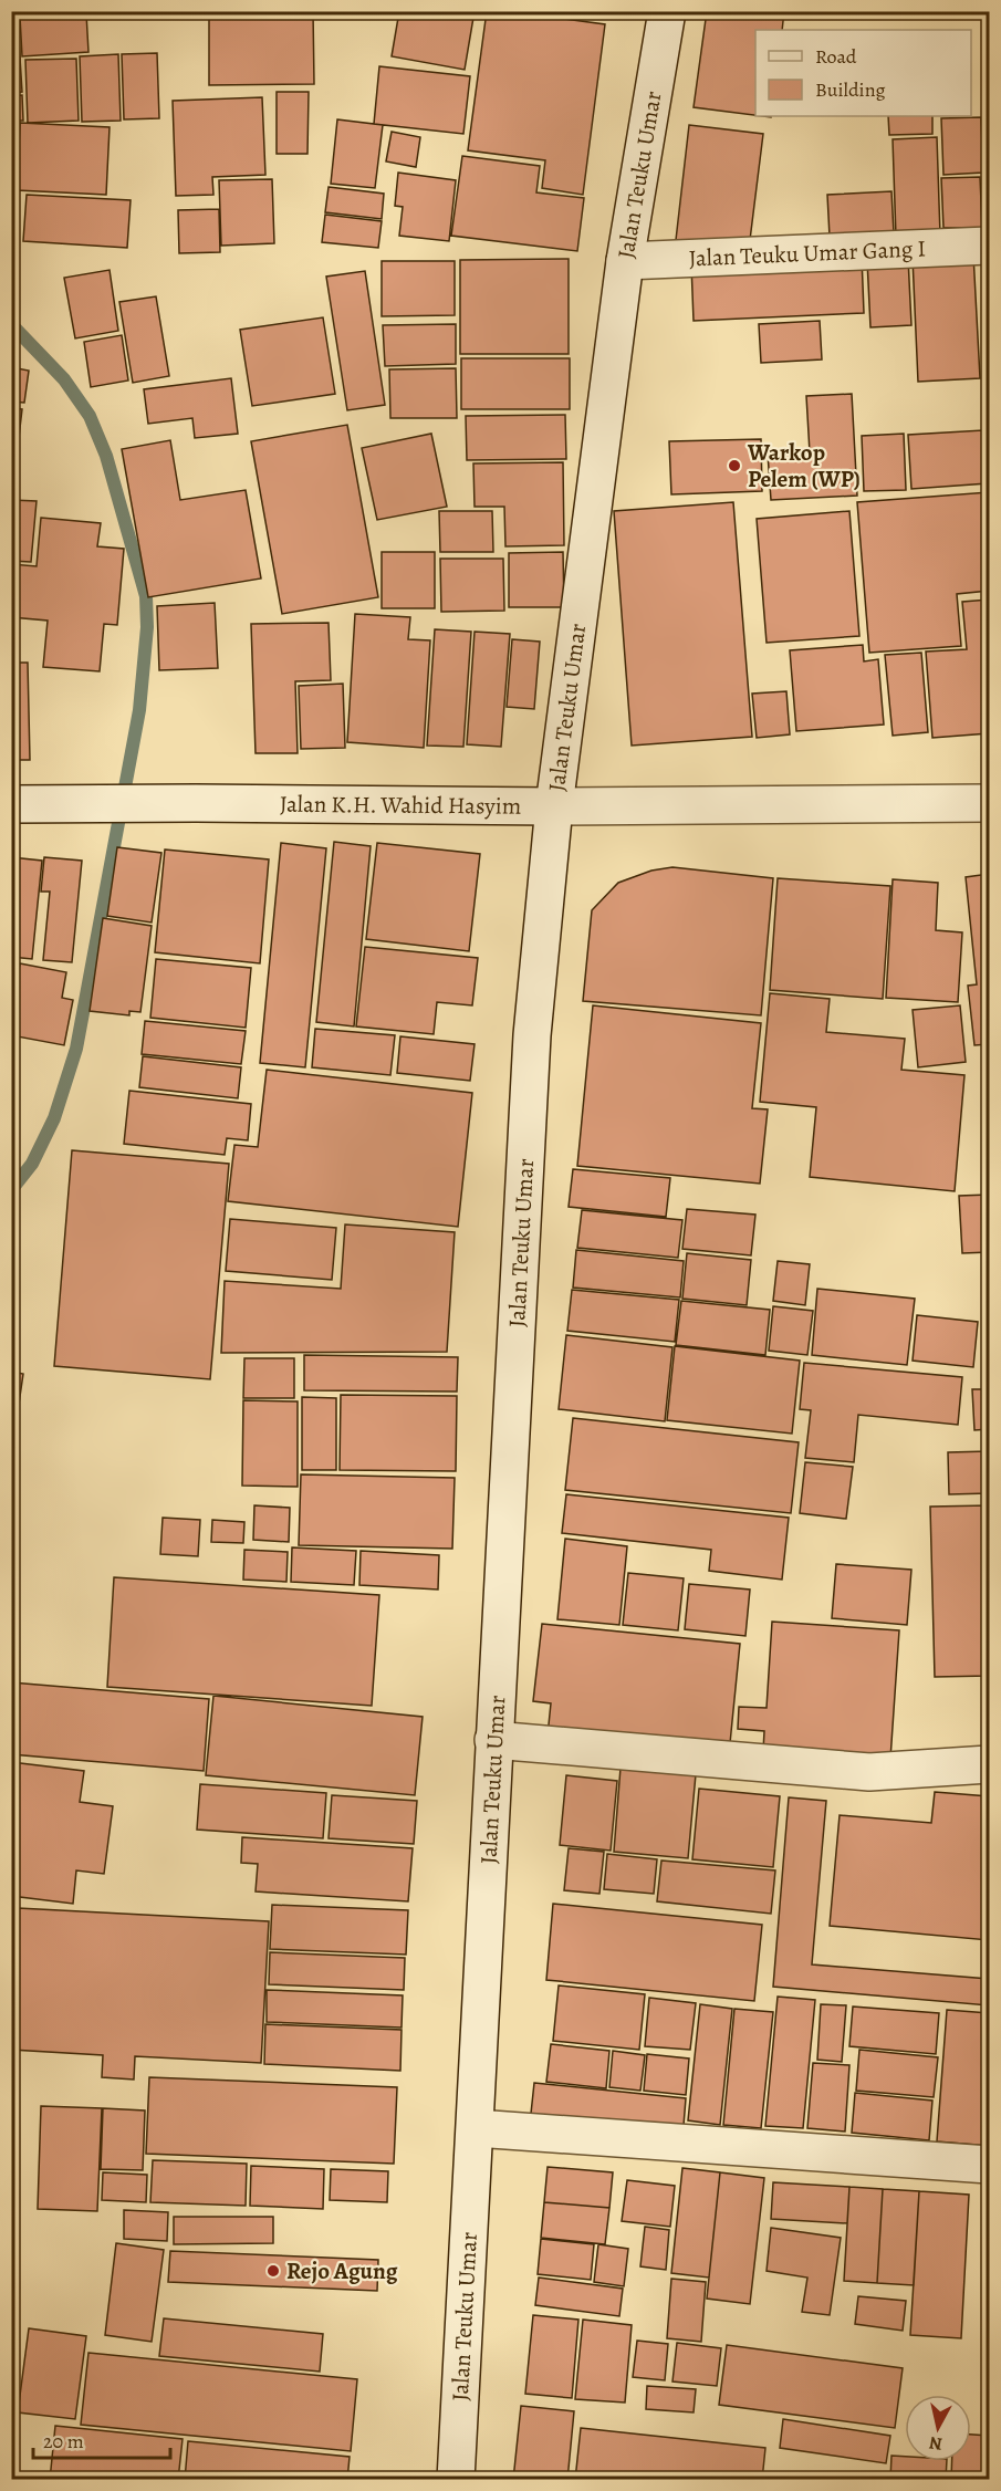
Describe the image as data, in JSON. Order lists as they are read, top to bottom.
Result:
{
  "streets": {
    "street": ["Jalan Teuku Umar", "Jalan Teuku Umar Gang I", "Jalan K.H. Wahid Hasyim"]
  },
  "crossings": [
    ["Jalan Teuku Umar", "Jalan Teuku Umar Gang I"],
    ["Jalan Teuku Umar", "Jalan K.H. Wahid Hasyim"]
  ],
  "places": ["Warkop Pelem (WP)", "Rejo Agung"],
  "legend": ["Road", "Building"],
  "scale_bar": "20 m",
  "north": "bottom"
}
